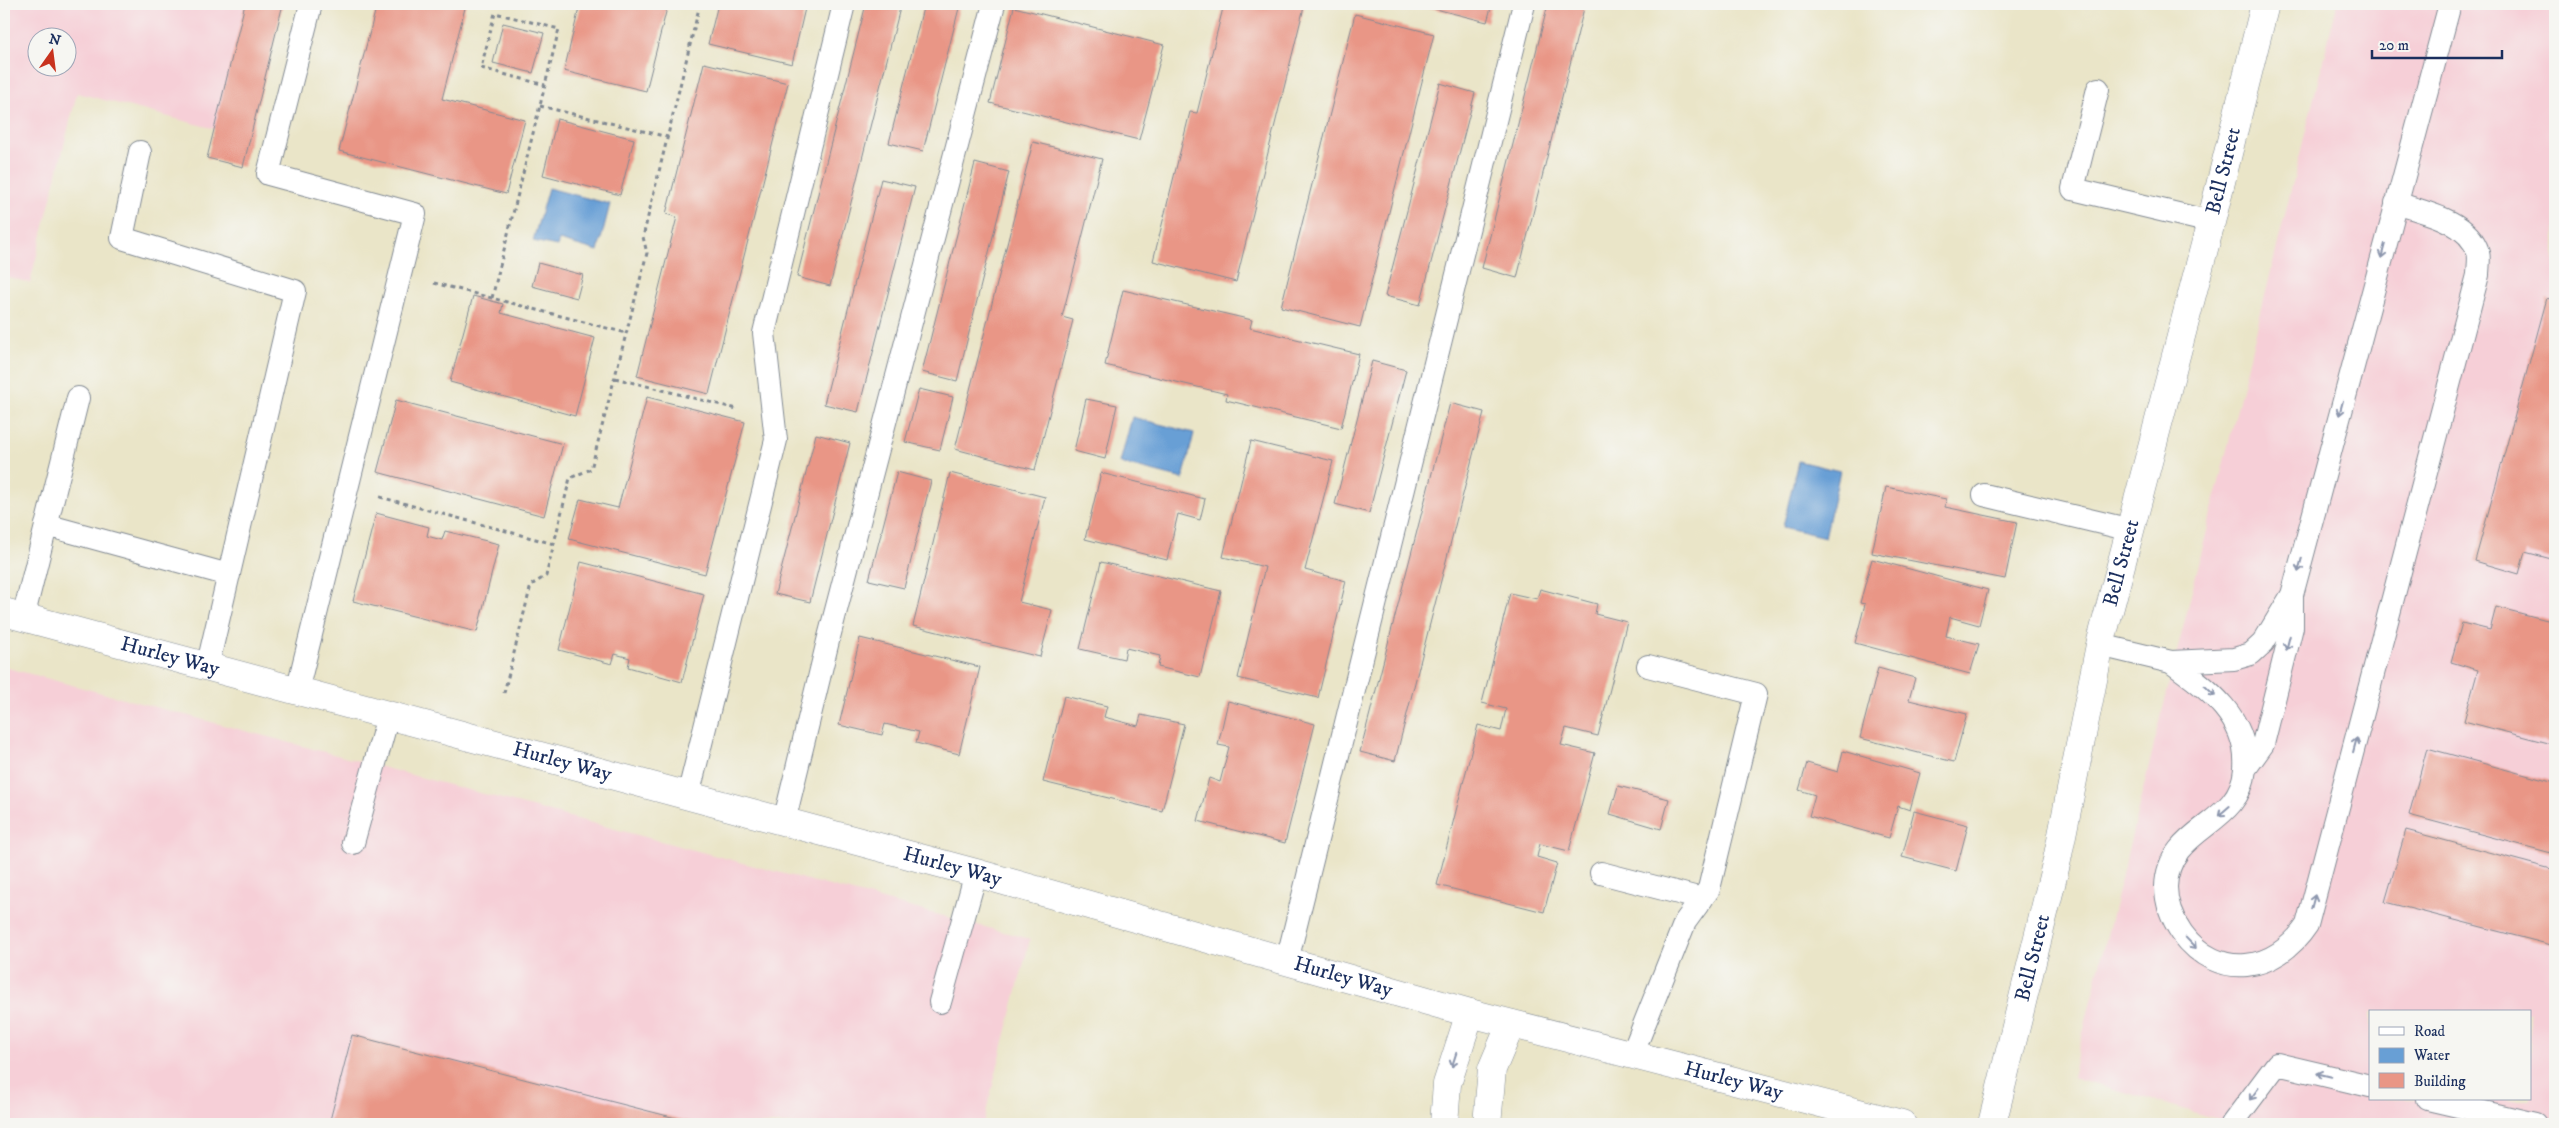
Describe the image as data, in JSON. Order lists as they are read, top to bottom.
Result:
{
  "streets": {
    "street": ["Bell Street", "Hurley Way"]
  },
  "legend": ["Road", "Water", "Building"],
  "scale_bar": "20 m",
  "north": "top"
}
